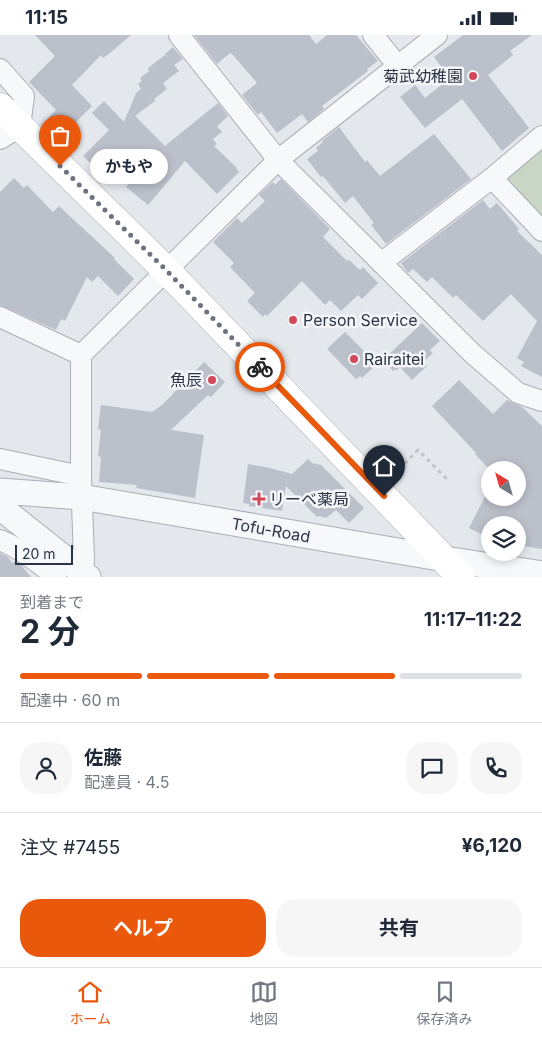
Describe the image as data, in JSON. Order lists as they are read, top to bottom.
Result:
{
  "streets": {
    "street": ["Tofu-Road"]
  },
  "places": {
    "other": [
      "菊武幼稚園",
      "かもや",
      "Person Service",
      "Rairaitei",
      "魚辰"
    ],
    "health": ["リーベ薬局"]
  },
  "scale_bar": "20 m",
  "north": "top left",
  "page": {
    "status": "11:15",
    "bubble": "かもや",
    "scale": "20 m",
    "heading": ["2 分", "到着まで", "11:17–11:22"],
    "panel": [
      "佐藤",
      "配達員 · 4.5",
      "注文 #7455",
      "¥6,120"
    ],
    "bar": "配達中 · 60 m",
    "buttons": ["ヘルプ", "共有"],
    "tabs": ["ホーム", "地図", "保存済み"]
  }
}
